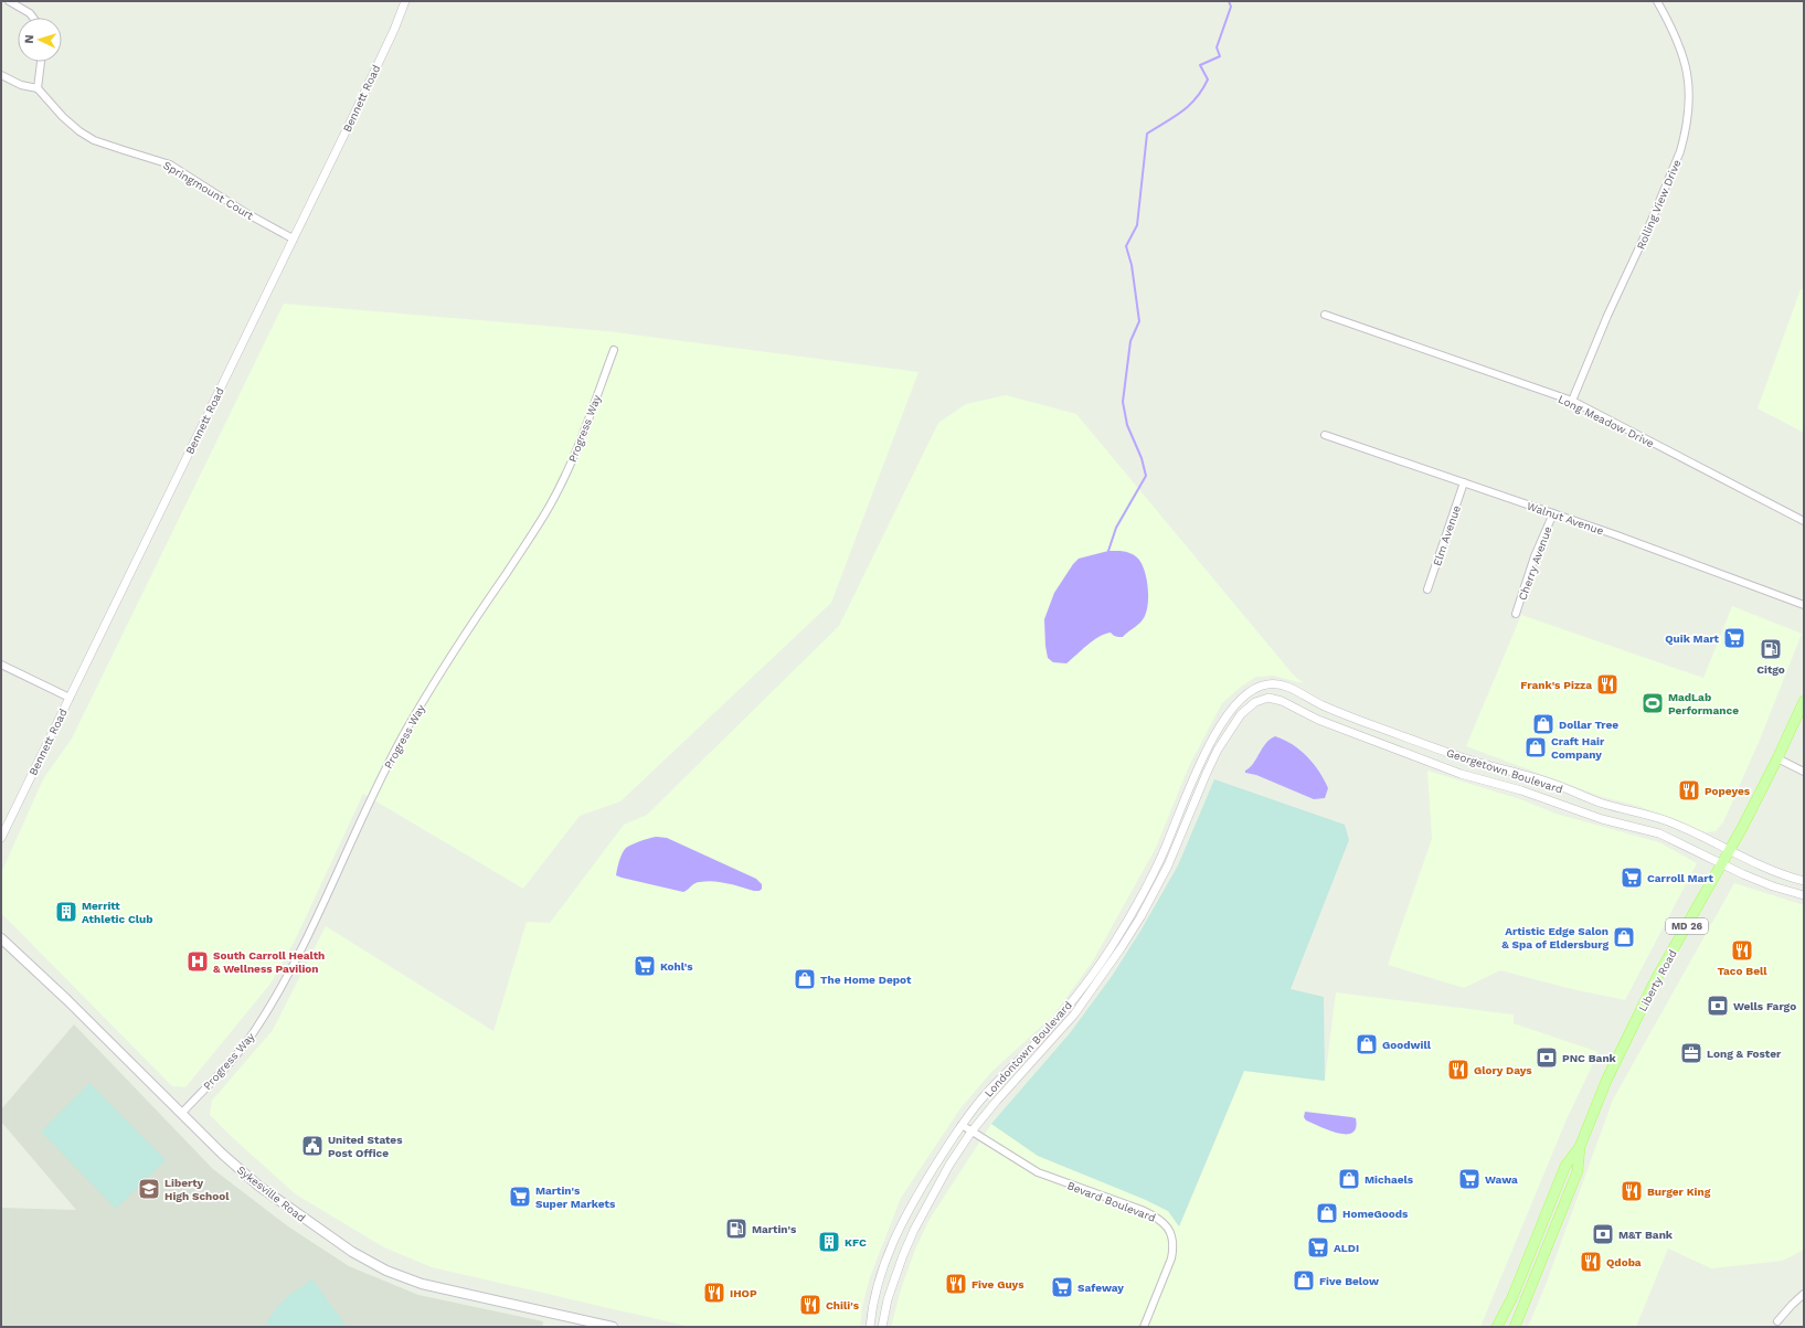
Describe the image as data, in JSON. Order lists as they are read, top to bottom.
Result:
{
  "streets": {
    "main road": ["MD 26", "Liberty Road", "Sykesville Road"],
    "street": [
      "Bennett Road",
      "Springmount Court",
      "Rolling View Drive",
      "Long Meadow Drive",
      "Progress Way",
      "Walnut Avenue",
      "Elm Avenue",
      "Cherry Avenue",
      "Georgetown Boulevard",
      "Londontown Boulevard",
      "Bevard Boulevard"
    ]
  },
  "crossings": [
    ["Bennett Road", "Springmount Court"],
    ["Rolling View Drive", "Long Meadow Drive"],
    ["Progress Way", "Sykesville Road"],
    ["Walnut Avenue", "Elm Avenue"],
    ["Walnut Avenue", "Cherry Avenue"],
    ["Georgetown Boulevard", "Liberty Road"],
    ["Georgetown Boulevard", "Londontown Boulevard"],
    ["Londontown Boulevard", "Bevard Boulevard"]
  ],
  "places": {
    "supermarket": [
      "Quik Mart",
      "Carroll Mart",
      "Kohl's",
      "Wawa",
      "Martin's Super Markets",
      "ALDI",
      "Safeway"
    ],
    "fuel station": ["Citgo", "Martin's"],
    "restaurant": [
      "Frank's Pizza",
      "Popeyes",
      "Taco Bell",
      "Glory Days",
      "Burger King",
      "Qdoba",
      "Five Guys",
      "IHOP",
      "Chili's"
    ],
    "sports": ["MadLab Performance"],
    "shop": [
      "Dollar Tree",
      "Craft Hair Company",
      "Artistic Edge Salon & Spa of Eldersburg",
      "The Home Depot",
      "Goodwill",
      "Michaels",
      "HomeGoods",
      "Five Below"
    ],
    "building": ["Merritt Athletic Club", "KFC"],
    "hospital": ["South Carroll Health & Wellness Pavilion"],
    "bank": ["Wells Fargo", "PNC Bank", "M&T Bank"],
    "office": ["Long & Foster"],
    "public building": ["United States Post Office"],
    "school or university": ["Liberty High School"]
  },
  "north": "left"
}
